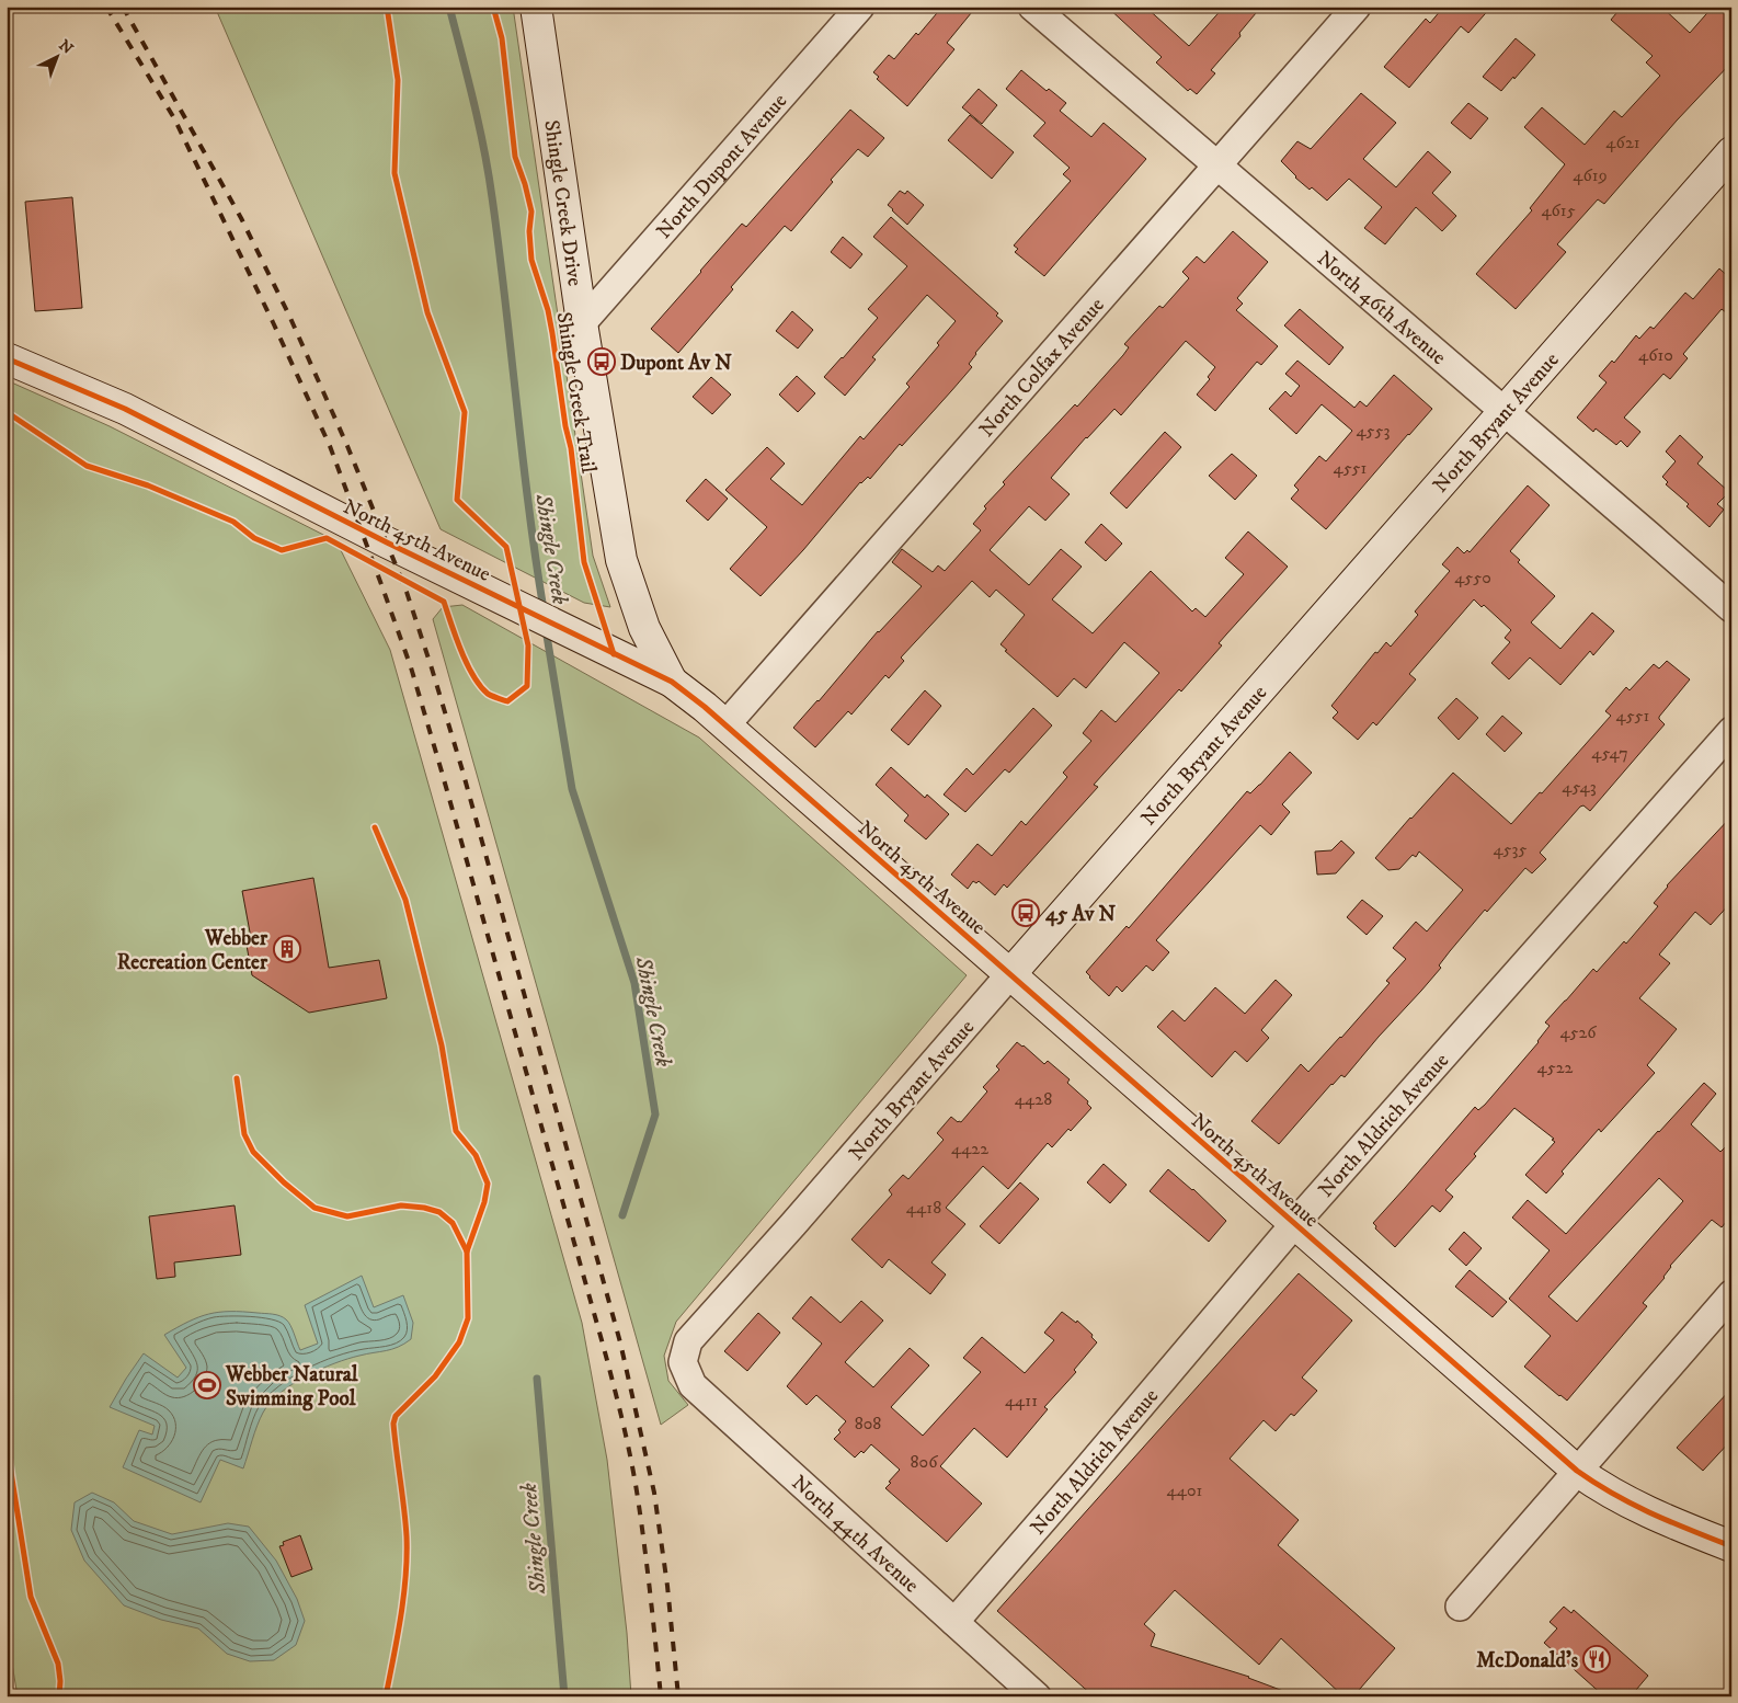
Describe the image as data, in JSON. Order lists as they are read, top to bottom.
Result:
{
  "streets": {
    "street": [
      "North Dupont Avenue",
      "Shingle Creek Drive",
      "North 46th Avenue",
      "North Colfax Avenue",
      "North Bryant Avenue",
      "North 45th Avenue",
      "North Aldrich Avenue",
      "North 44th Avenue"
    ],
    "cycle path": ["Shingle Creek Trail"]
  },
  "crossings": [
    ["North Dupont Avenue", "Shingle Creek Drive"],
    ["Shingle Creek Drive", "North 45th Avenue"],
    ["North 46th Avenue", "North Colfax Avenue"],
    ["North 46th Avenue", "North Bryant Avenue"],
    ["North Colfax Avenue", "North 45th Avenue"],
    ["North Bryant Avenue", "North 45th Avenue"],
    ["North Bryant Avenue", "North 44th Avenue"],
    ["North 45th Avenue", "North Aldrich Avenue"],
    ["North Aldrich Avenue", "North 44th Avenue"]
  ],
  "water": ["Shingle Creek"],
  "places": {
    "bus stop": ["Dupont Av N", "45 Av N"],
    "building": ["Webber Recreation Center"],
    "sports": ["Webber Natural Swimming Pool"],
    "restaurant": ["McDonald's"]
  },
  "house_numbers": [
    "4621",
    "4619",
    "4615",
    "4610",
    "4553",
    "4551",
    "4550",
    "4551",
    "4547",
    "4543",
    "4535",
    "4526",
    "4522",
    "4428",
    "4422",
    "4418",
    "4411",
    "808",
    "806",
    "4401"
  ],
  "north": "top right"
}
